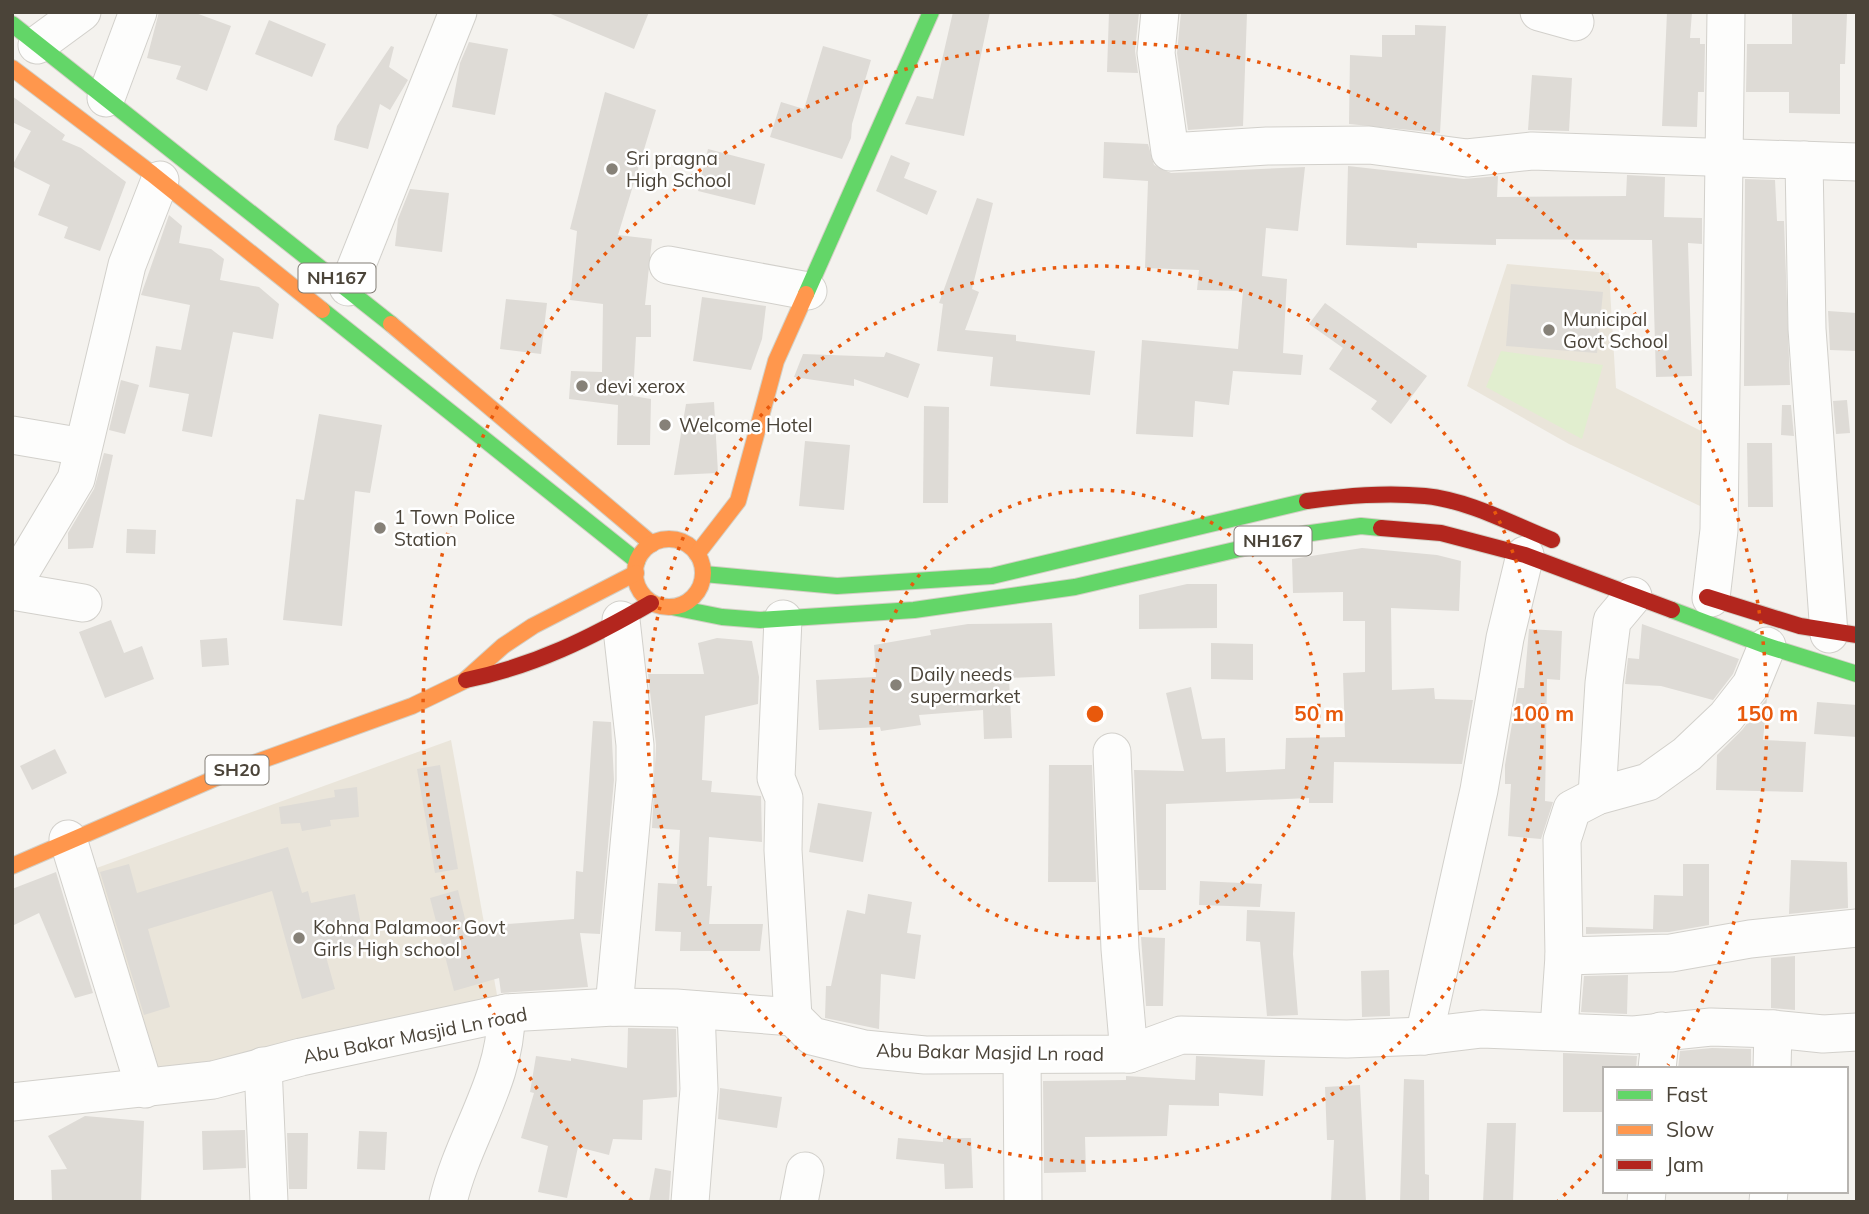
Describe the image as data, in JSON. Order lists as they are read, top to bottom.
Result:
{
  "streets": {
    "main road": ["NH167", "SH20"],
    "street": ["Abu Bakar Masjid Ln road"]
  },
  "crossings": [
    ["NH167", "SH20"]
  ],
  "places": [
    "Sri pragna High School",
    "Municipal Govt School",
    "devi xerox",
    "Welcome Hotel",
    "1 Town Police Station",
    "Daily needs supermarket",
    "Kohna Palamoor Govt Girls High school"
  ],
  "legend": ["Fast", "Slow", "Jam"],
  "rings": ["50 m", "100 m", "150 m"]
}
